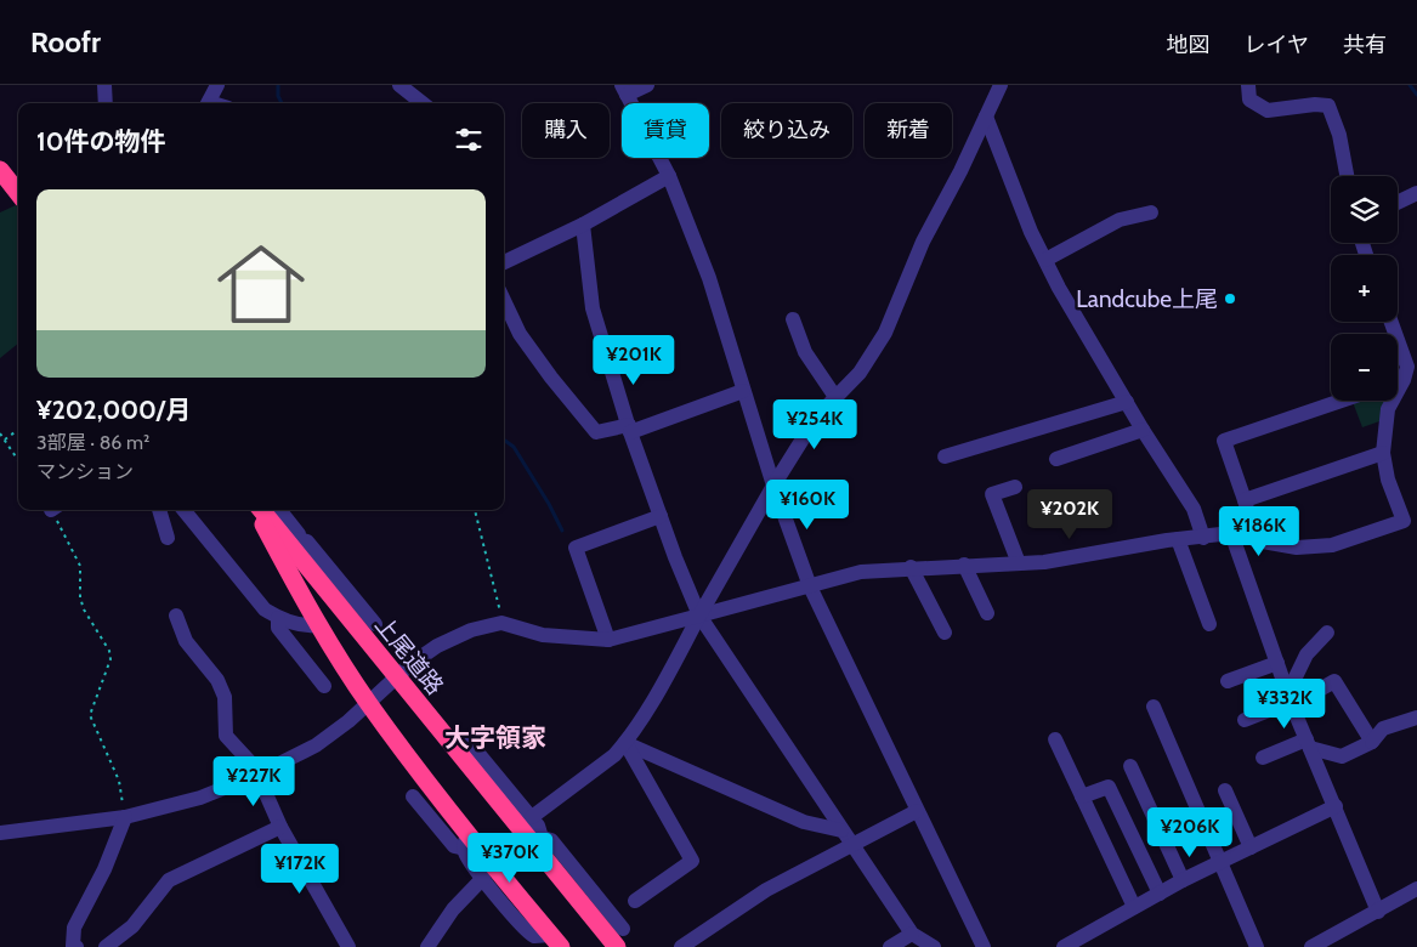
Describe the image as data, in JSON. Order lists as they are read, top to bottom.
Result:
{
  "streets": {
    "highway": ["上尾道路"]
  },
  "districts": ["大字領家"],
  "places": ["Landcube上尾"],
  "page": {
    "header": "Roofr",
    "nav": ["地図", "レイヤ", "共有"],
    "chip": [
      "購入",
      "賃貸",
      "絞り込み",
      "新着"
    ],
    "heading": "10件の物件",
    "map_buttons": ["+", "−"],
    "list": [
      {
        "name": "¥202,000/月",
        "note": "3部屋 · 86 m² · マンション"
      }
    ],
    "price": [
      "¥201K",
      "¥254K",
      "¥160K",
      "¥202K",
      "¥186K",
      "¥332K",
      "¥227K",
      "¥206K",
      "¥370K",
      "¥172K"
    ]
  }
}
